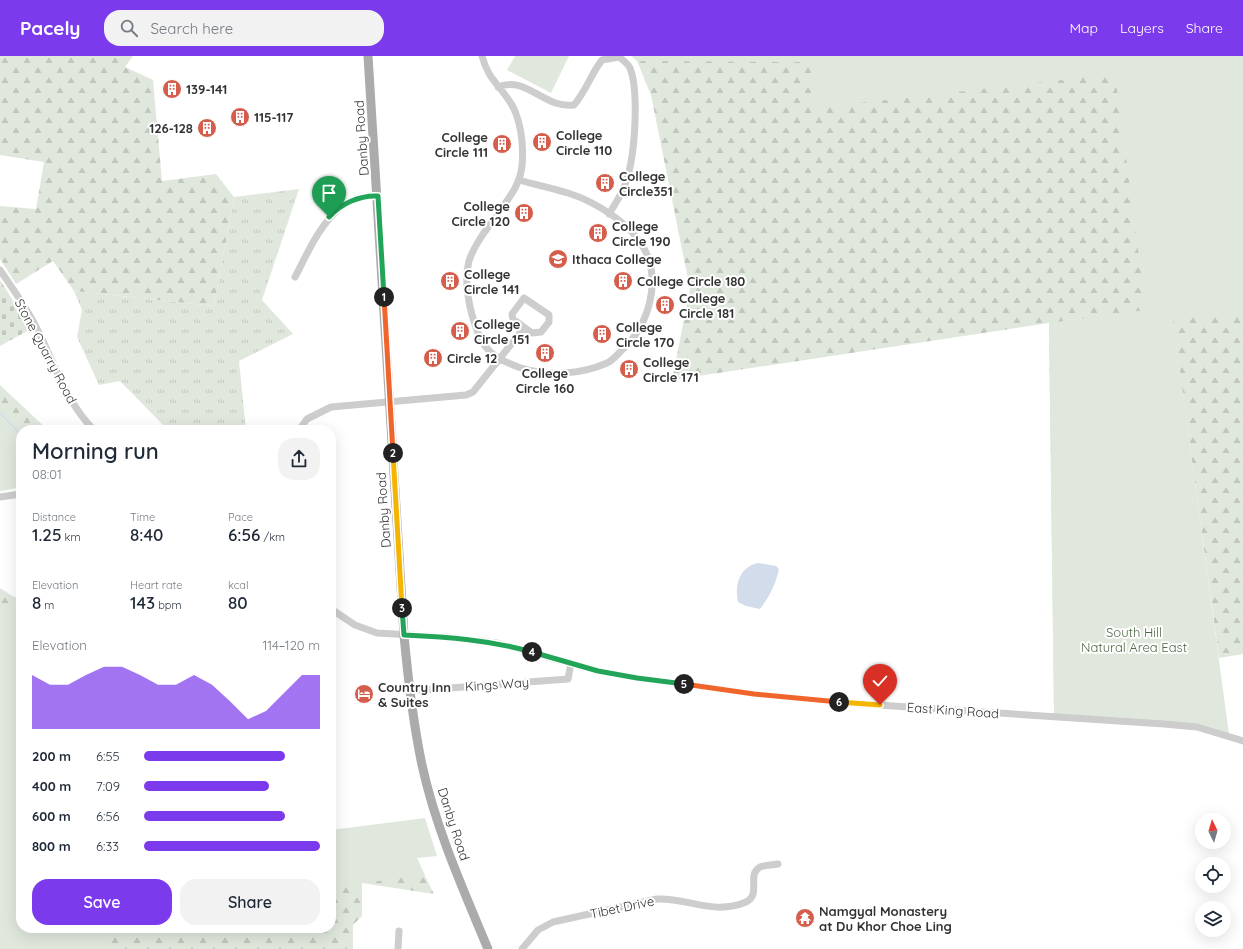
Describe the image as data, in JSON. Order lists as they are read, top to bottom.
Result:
{
  "streets": {
    "main road": ["Danby Road"],
    "street": [
      "Stone Quarry Road",
      "Kings Way",
      "East King Road",
      "Tibet Drive"
    ]
  },
  "crossings": [
    ["Danby Road", "Kings Way"],
    ["Danby Road", "East King Road"],
    ["Kings Way", "East King Road"]
  ],
  "parks": ["South Hill Natural Area East"],
  "places": {
    "building": [
      "139-141",
      "115-117",
      "126-128",
      "College Circle 110",
      "College Circle 111",
      "College Circle351",
      "College Circle 120",
      "College Circle 190",
      "College Circle 141",
      "College Circle 180",
      "College Circle 181",
      "College Circle 151",
      "College Circle 170",
      "College Circle 160",
      "Circle 12",
      "College Circle 171"
    ],
    "school or university": ["Ithaca College"],
    "hotel": ["Country Inn & Suites"],
    "temple": ["Namgyal Monastery at Du Khor Choe Ling"]
  },
  "north": "top",
  "page": {
    "header": "Pacely",
    "search": "Search here",
    "nav": ["Map", "Layers", "Share"],
    "pins": [
      "1",
      "2",
      "3",
      "4",
      "5",
      "6"
    ],
    "heading": ["Morning run", "08:01"],
    "stats": [
      ["Distance", "1.25 km"],
      ["Time", "8:40"],
      ["Pace", "6:56 /km"],
      ["Elevation", "8 m"],
      ["Heart rate", "143 bpm"],
      ["kcal", "80"]
    ],
    "chart": ["Elevation", "114–120 m"],
    "list": [
      {
        "name": "200 m",
        "note": "6:55"
      },
      {
        "name": "400 m",
        "note": "7:09"
      },
      {
        "name": "600 m",
        "note": "6:56"
      },
      {
        "name": "800 m",
        "note": "6:33"
      }
    ],
    "buttons": ["Save", "Share"]
  }
}
